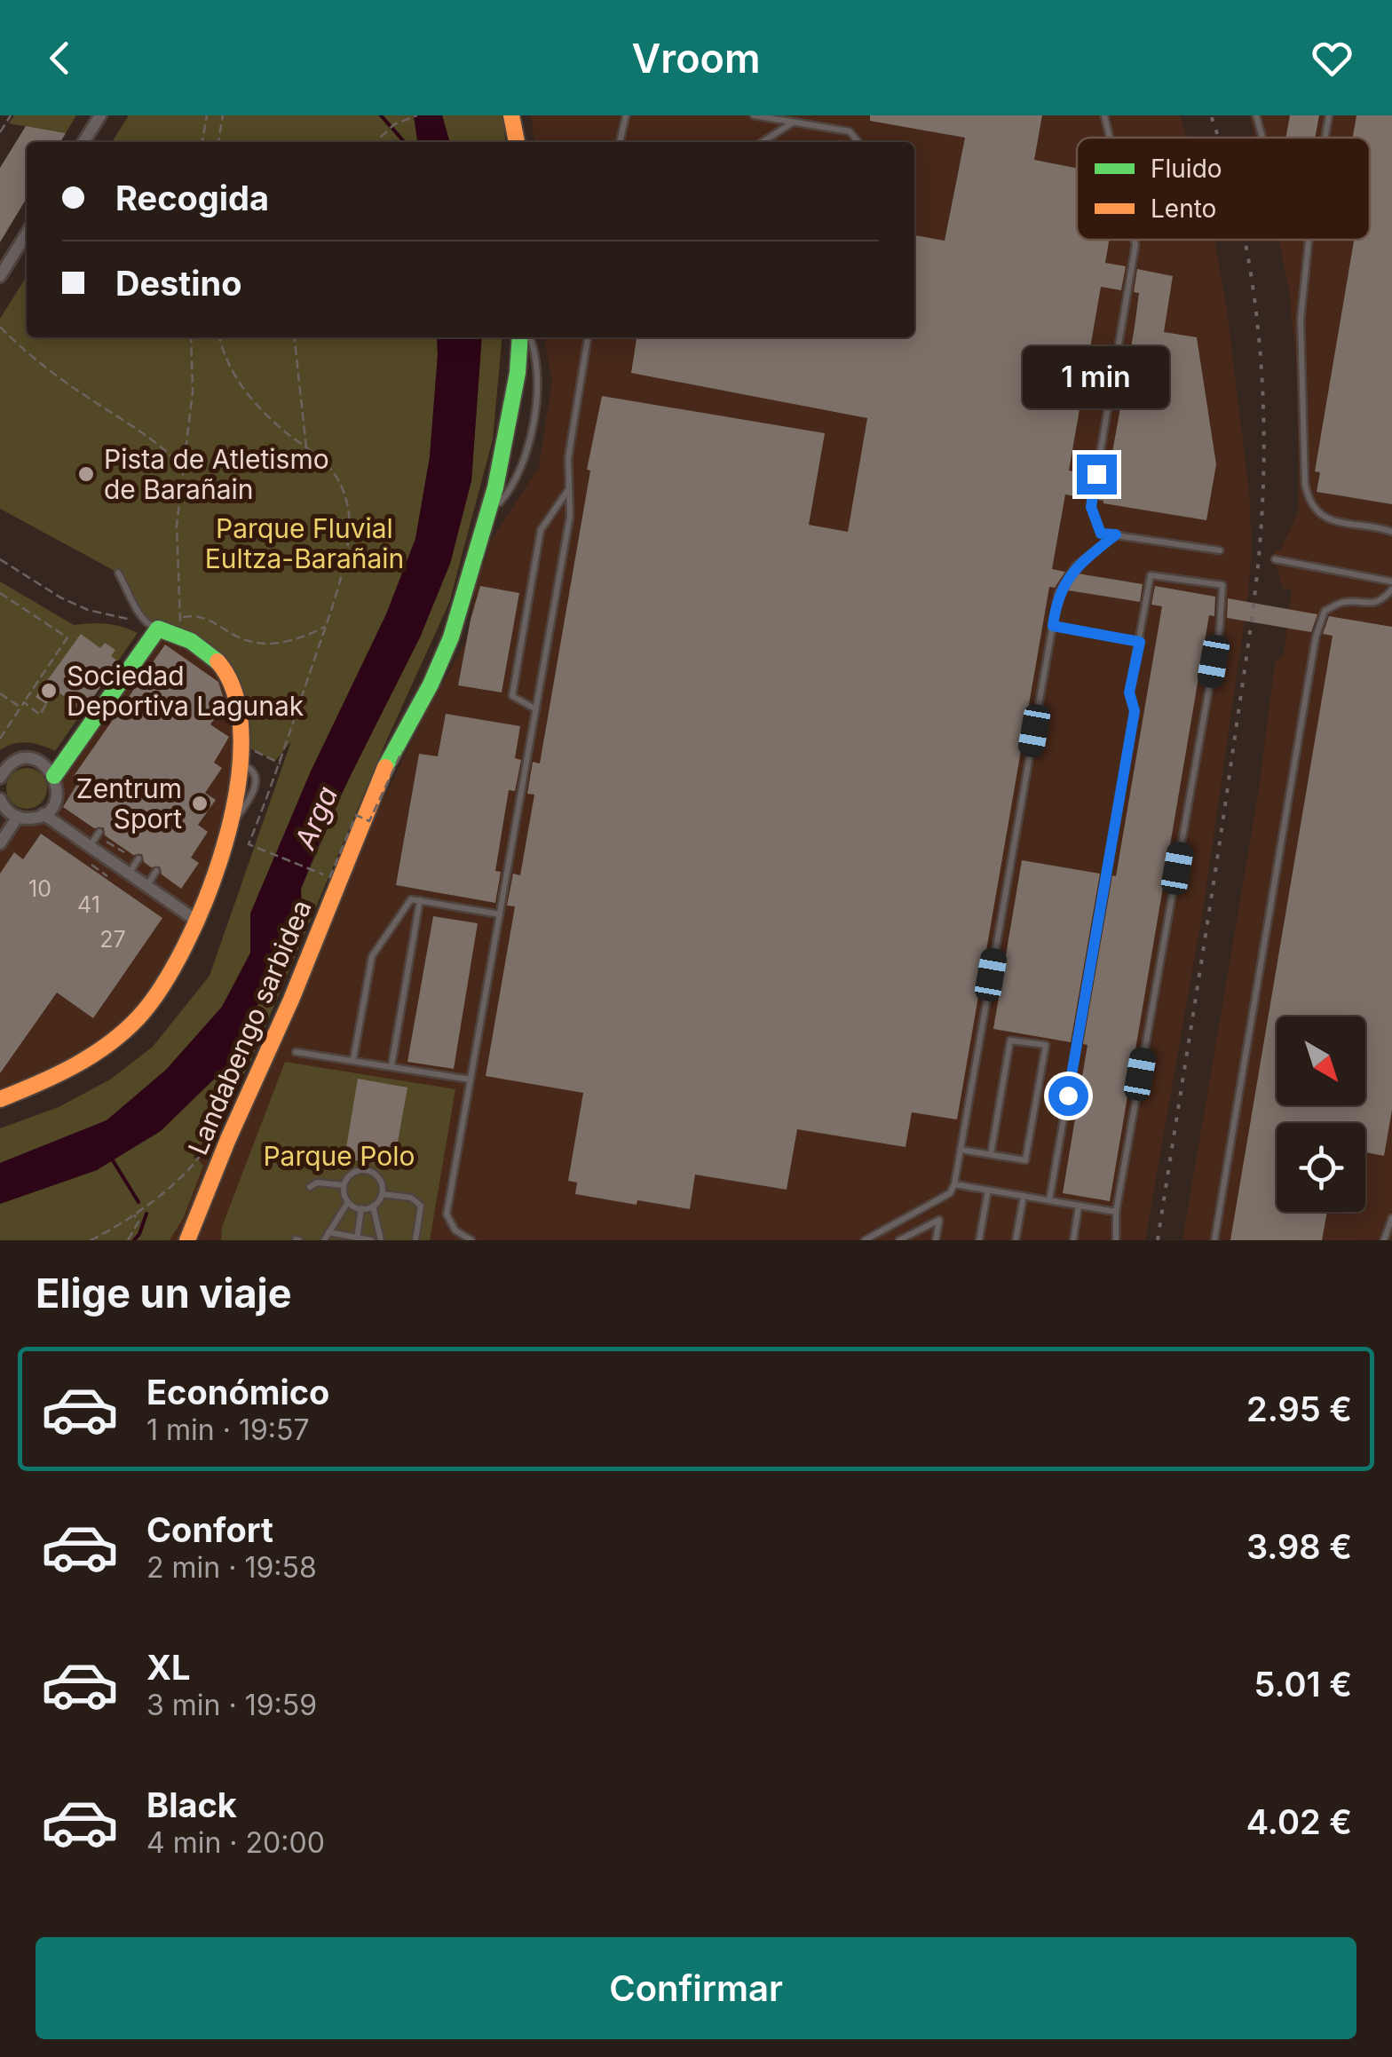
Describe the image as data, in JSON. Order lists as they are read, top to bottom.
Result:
{
  "streets": {
    "main road": ["Landabengo sarbidea"]
  },
  "water": ["Arga"],
  "parks": ["Parque Fluvial Eultza-Barañain", "Parque Polo"],
  "places": ["Pista de Atletismo de Barañain", "Sociedad Deportiva Lagunak", "Zentrum Sport"],
  "house_numbers": ["10", "41", "27"],
  "legend": ["Fluido", "Lento"],
  "north": "bottom right",
  "page": {
    "header": "Vroom",
    "banner": ["Recogida", "Destino"],
    "bubble": "1 min",
    "heading": "Elige un viaje",
    "list": [
      {
        "name": "Económico",
        "note": "1 min · 19:57",
        "value": "2.95 €"
      },
      {
        "name": "Confort",
        "note": "2 min · 19:58",
        "value": "3.98 €"
      },
      {
        "name": "XL",
        "note": "3 min · 19:59",
        "value": "5.01 €"
      },
      {
        "name": "Black",
        "note": "4 min · 20:00",
        "value": "4.02 €"
      }
    ],
    "buttons": "Confirmar"
  }
}
